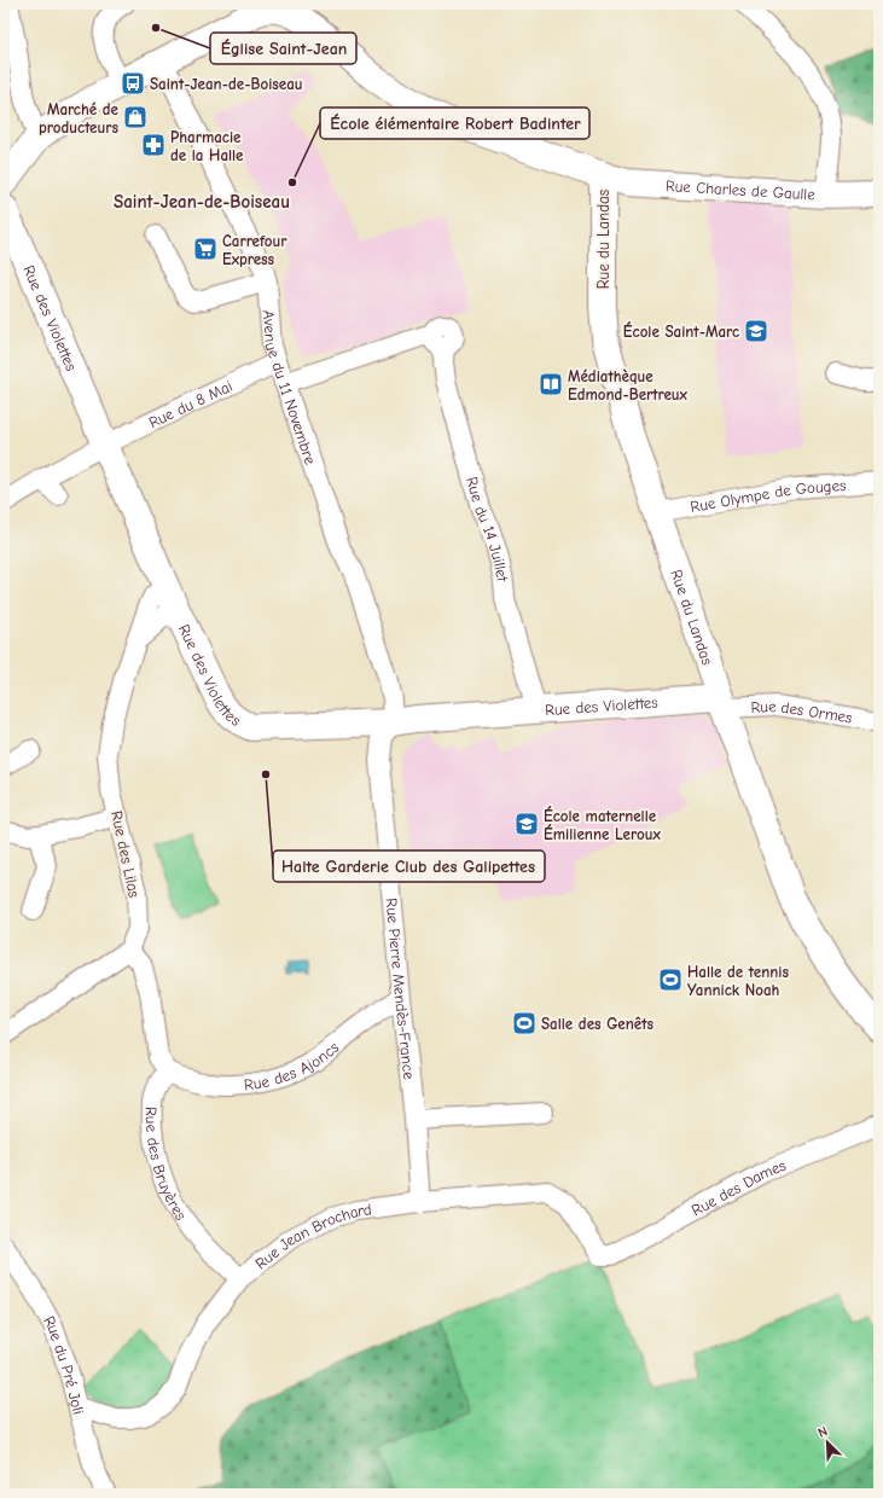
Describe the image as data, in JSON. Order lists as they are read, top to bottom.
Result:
{
  "streets": {
    "street": [
      "Rue Charles de Gaulle",
      "Rue du Landas",
      "Rue des Violettes",
      "Avenue du 11 Novembre",
      "Rue du 8 Mai",
      "Rue Olympe de Gouges",
      "Rue du 14 Juillet",
      "Rue des Ormes",
      "Rue des Lilas",
      "Rue Pierre Mendès-France",
      "Rue des Ajoncs",
      "Rue des Bruyères",
      "Rue des Dames",
      "Rue Jean Brochard",
      "Rue du Pré Joli"
    ]
  },
  "crossings": [
    ["Rue Charles de Gaulle", "Rue du Landas"],
    ["Rue du Landas", "Rue des Violettes"],
    ["Rue du Landas", "Rue Olympe de Gouges"],
    ["Rue du Landas", "Rue des Ormes"],
    ["Rue des Violettes", "Avenue du 11 Novembre"],
    ["Rue des Violettes", "Rue du 8 Mai"],
    ["Rue des Violettes", "Rue du 14 Juillet"],
    ["Rue des Violettes", "Rue des Ormes"],
    ["Rue des Violettes", "Rue des Lilas"],
    ["Rue des Violettes", "Rue Pierre Mendès-France"],
    ["Avenue du 11 Novembre", "Rue du 8 Mai"],
    ["Avenue du 11 Novembre", "Rue du 14 Juillet"],
    ["Avenue du 11 Novembre", "Rue Pierre Mendès-France"],
    ["Rue Pierre Mendès-France", "Rue des Ajoncs"],
    ["Rue Pierre Mendès-France", "Rue Jean Brochard"],
    ["Rue des Ajoncs", "Rue des Bruyères"],
    ["Rue des Bruyères", "Rue Jean Brochard"],
    ["Rue des Dames", "Rue Jean Brochard"],
    ["Rue Jean Brochard", "Rue du Pré Joli"]
  ],
  "districts": ["Saint-Jean-de-Boiseau"],
  "places": {
    "other": ["Église Saint-Jean", "École élémentaire Robert Badinter", "Halte Garderie Club des Galipettes"],
    "bus stop": ["Saint-Jean-de-Boiseau"],
    "shop": ["Marché de producteurs"],
    "pharmacy": ["Pharmacie de la Halle"],
    "supermarket": ["Carrefour Express"],
    "school or university": ["École Saint-Marc", "École maternelle Émilienne Leroux"],
    "library": ["Médiathèque Edmond-Bertreux"],
    "sports": ["Halle de tennis Yannick Noah", "Salle des Genêts"]
  },
  "north": "top left"
}
